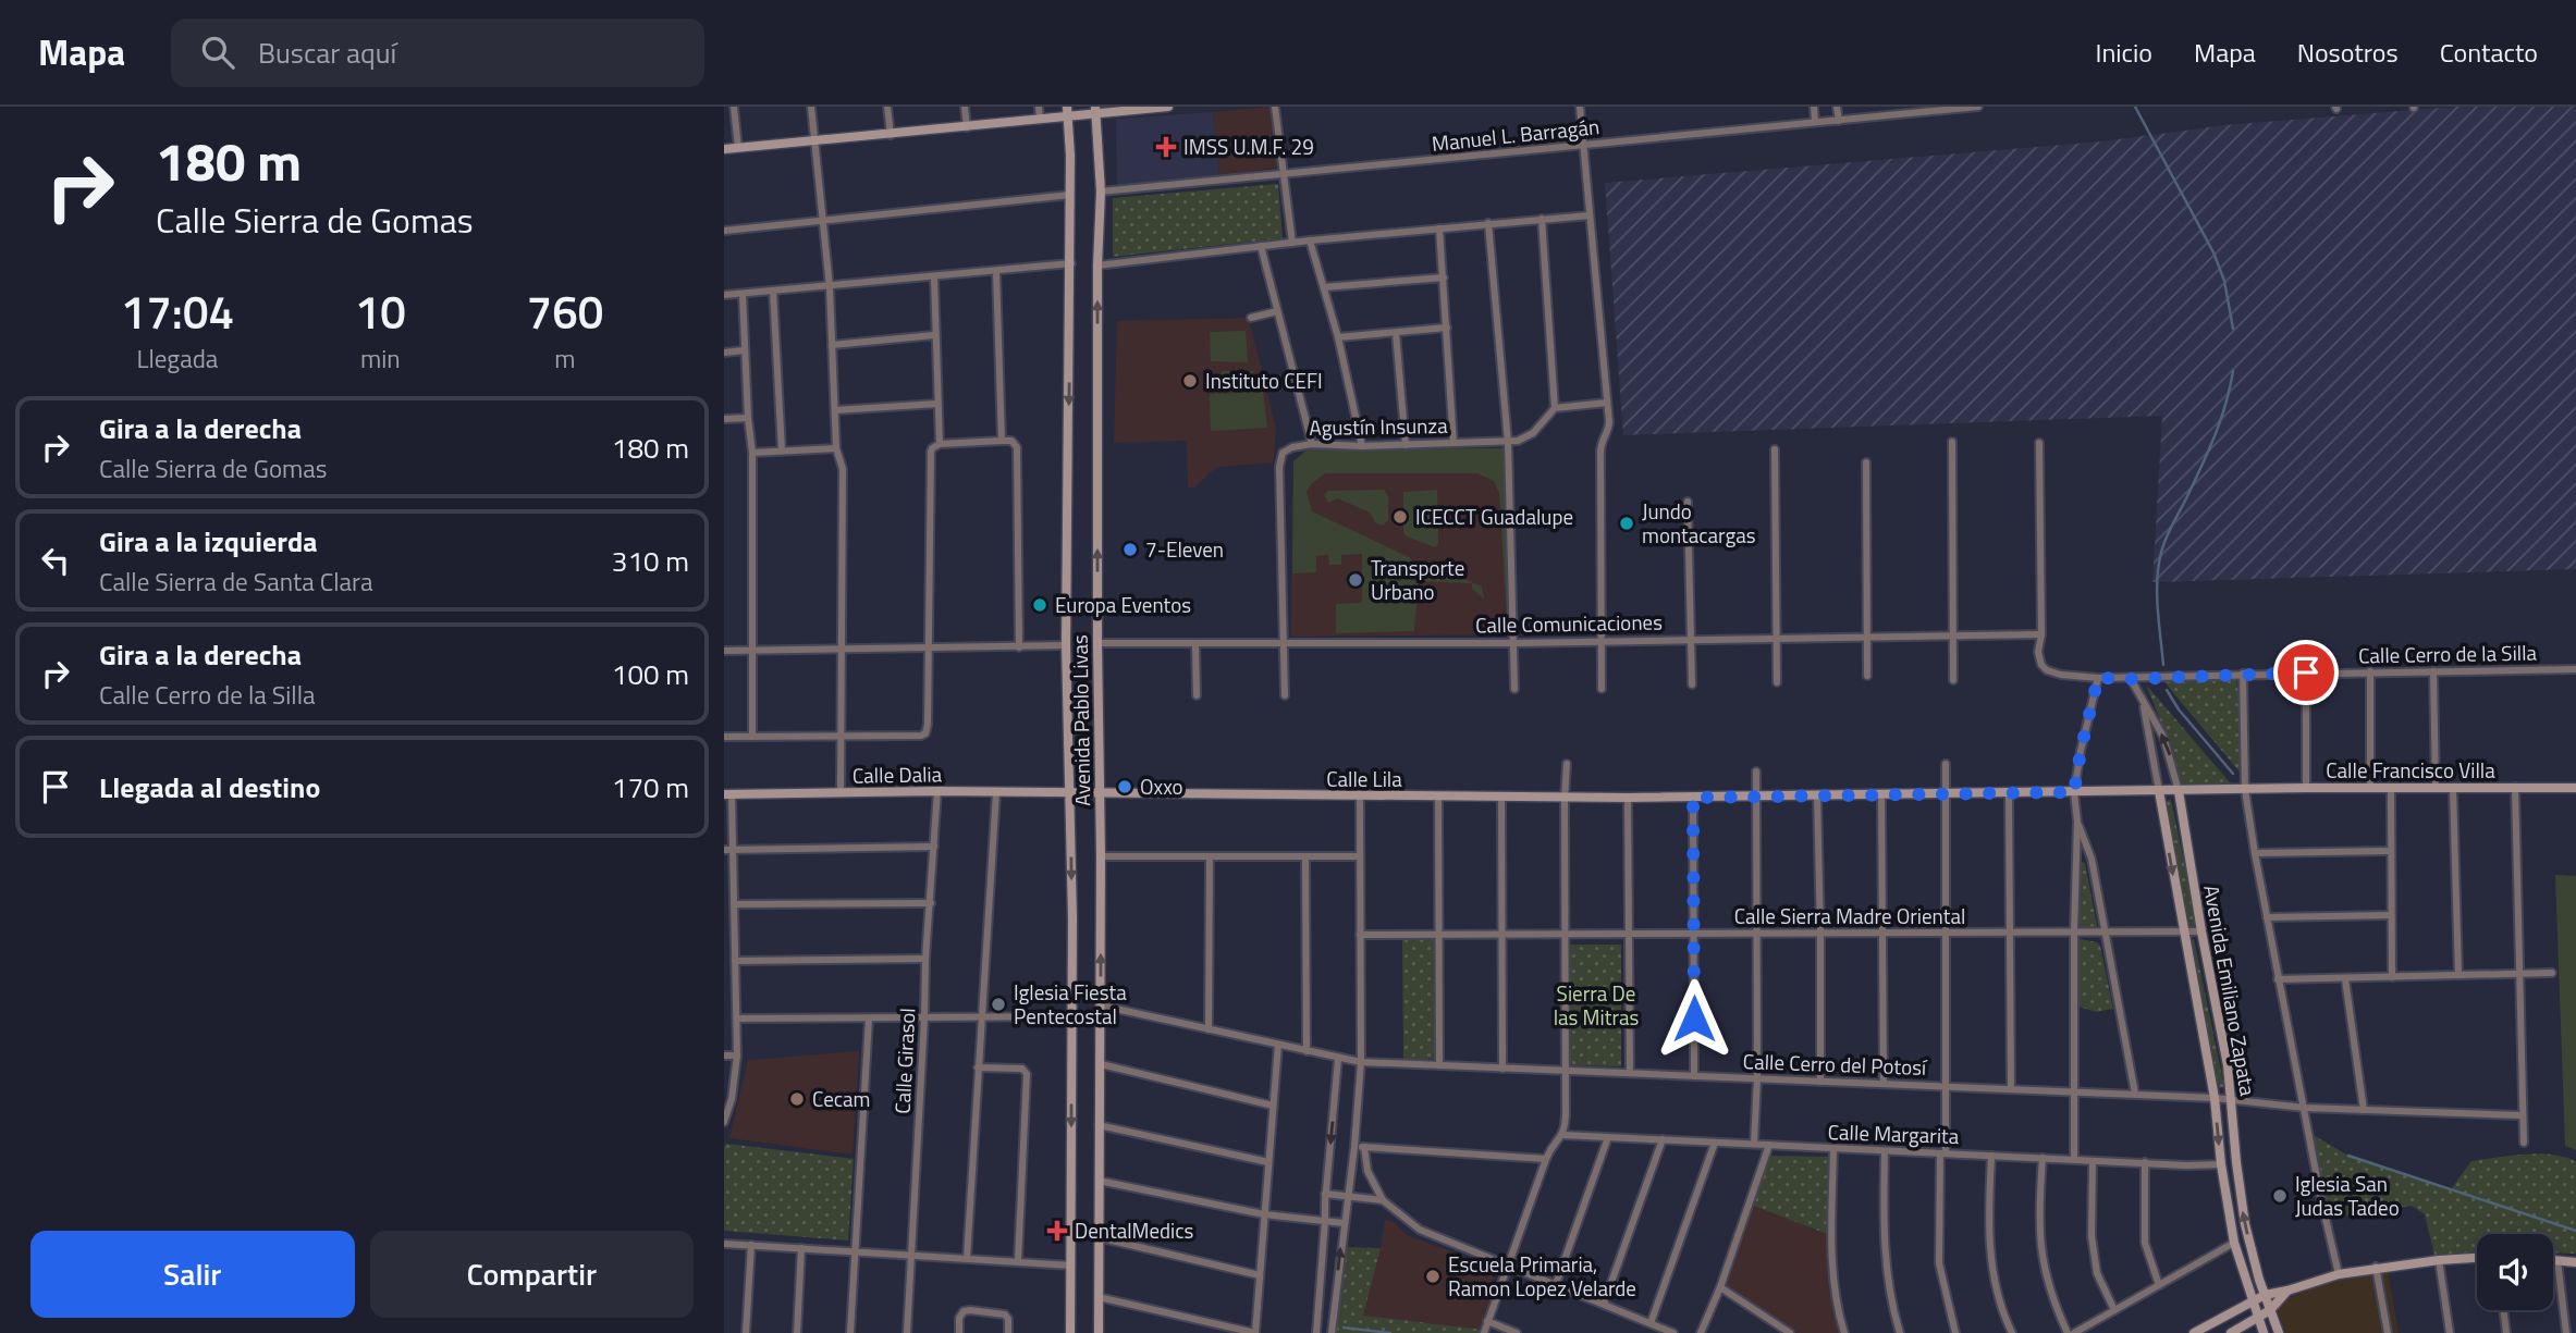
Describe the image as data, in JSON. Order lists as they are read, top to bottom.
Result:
{
  "streets": {
    "street": [
      "Manuel L. Barragán",
      "Agustín Insunza",
      "Calle Comunicaciones",
      "Calle Cerro de la Silla",
      "Avenida Pablo Livas",
      "Calle Francisco Villa",
      "Calle Dalia",
      "Calle Lila",
      "Calle Sierra Madre Oriental",
      "Avenida Emiliano Zapata",
      "Calle Girasol",
      "Calle Cerro del Potosí",
      "Calle Margarita"
    ]
  },
  "crossings": [
    ["Manuel L. Barragán", "Avenida Pablo Livas"],
    ["Agustín Insunza", "Calle Comunicaciones"],
    ["Calle Comunicaciones", "Calle Cerro de la Silla"],
    ["Calle Comunicaciones", "Avenida Pablo Livas"],
    ["Calle Cerro de la Silla", "Avenida Emiliano Zapata"],
    ["Avenida Pablo Livas", "Calle Dalia"],
    ["Avenida Pablo Livas", "Calle Lila"],
    ["Avenida Pablo Livas", "Calle Cerro del Potosí"],
    ["Calle Francisco Villa", "Calle Lila"],
    ["Calle Francisco Villa", "Avenida Emiliano Zapata"],
    ["Calle Dalia", "Calle Lila"],
    ["Calle Dalia", "Calle Girasol"],
    ["Calle Sierra Madre Oriental", "Avenida Emiliano Zapata"],
    ["Avenida Emiliano Zapata", "Calle Cerro del Potosí"],
    ["Avenida Emiliano Zapata", "Calle Margarita"]
  ],
  "parks": ["Sierra De las Mitras"],
  "places": {
    "health": ["IMSS U.M.F. 29", "DentalMedics"],
    "other": [
      "Instituto CEFI",
      "ICECCT Guadalupe",
      "Jundo montacargas",
      "7-Eleven",
      "Transporte Urbano",
      "Europa Eventos",
      "Oxxo",
      "Iglesia Fiesta Pentecostal",
      "Cecam",
      "Iglesia San Judas Tadeo",
      "Escuela Primaria, Ramon Lopez Velarde"
    ]
  },
  "page": {
    "header": "Mapa",
    "search": "Buscar aquí",
    "nav": [
      "Inicio",
      "Mapa",
      "Nosotros",
      "Contacto"
    ],
    "turn": ["180 m", "Calle Sierra de Gomas"],
    "eta": [
      "17:04",
      "Llegada",
      "10",
      "min",
      "760",
      "m"
    ],
    "list": [
      {
        "name": "Gira a la derecha",
        "note": "Calle Sierra de Gomas",
        "value": "180 m"
      },
      {
        "name": "Gira a la izquierda",
        "note": "Calle Sierra de Santa Clara",
        "value": "310 m"
      },
      {
        "name": "Gira a la derecha",
        "note": "Calle Cerro de la Silla",
        "value": "100 m"
      },
      {
        "name": "Llegada al destino",
        "value": "170 m"
      }
    ],
    "buttons": ["Salir", "Compartir"]
  }
}
